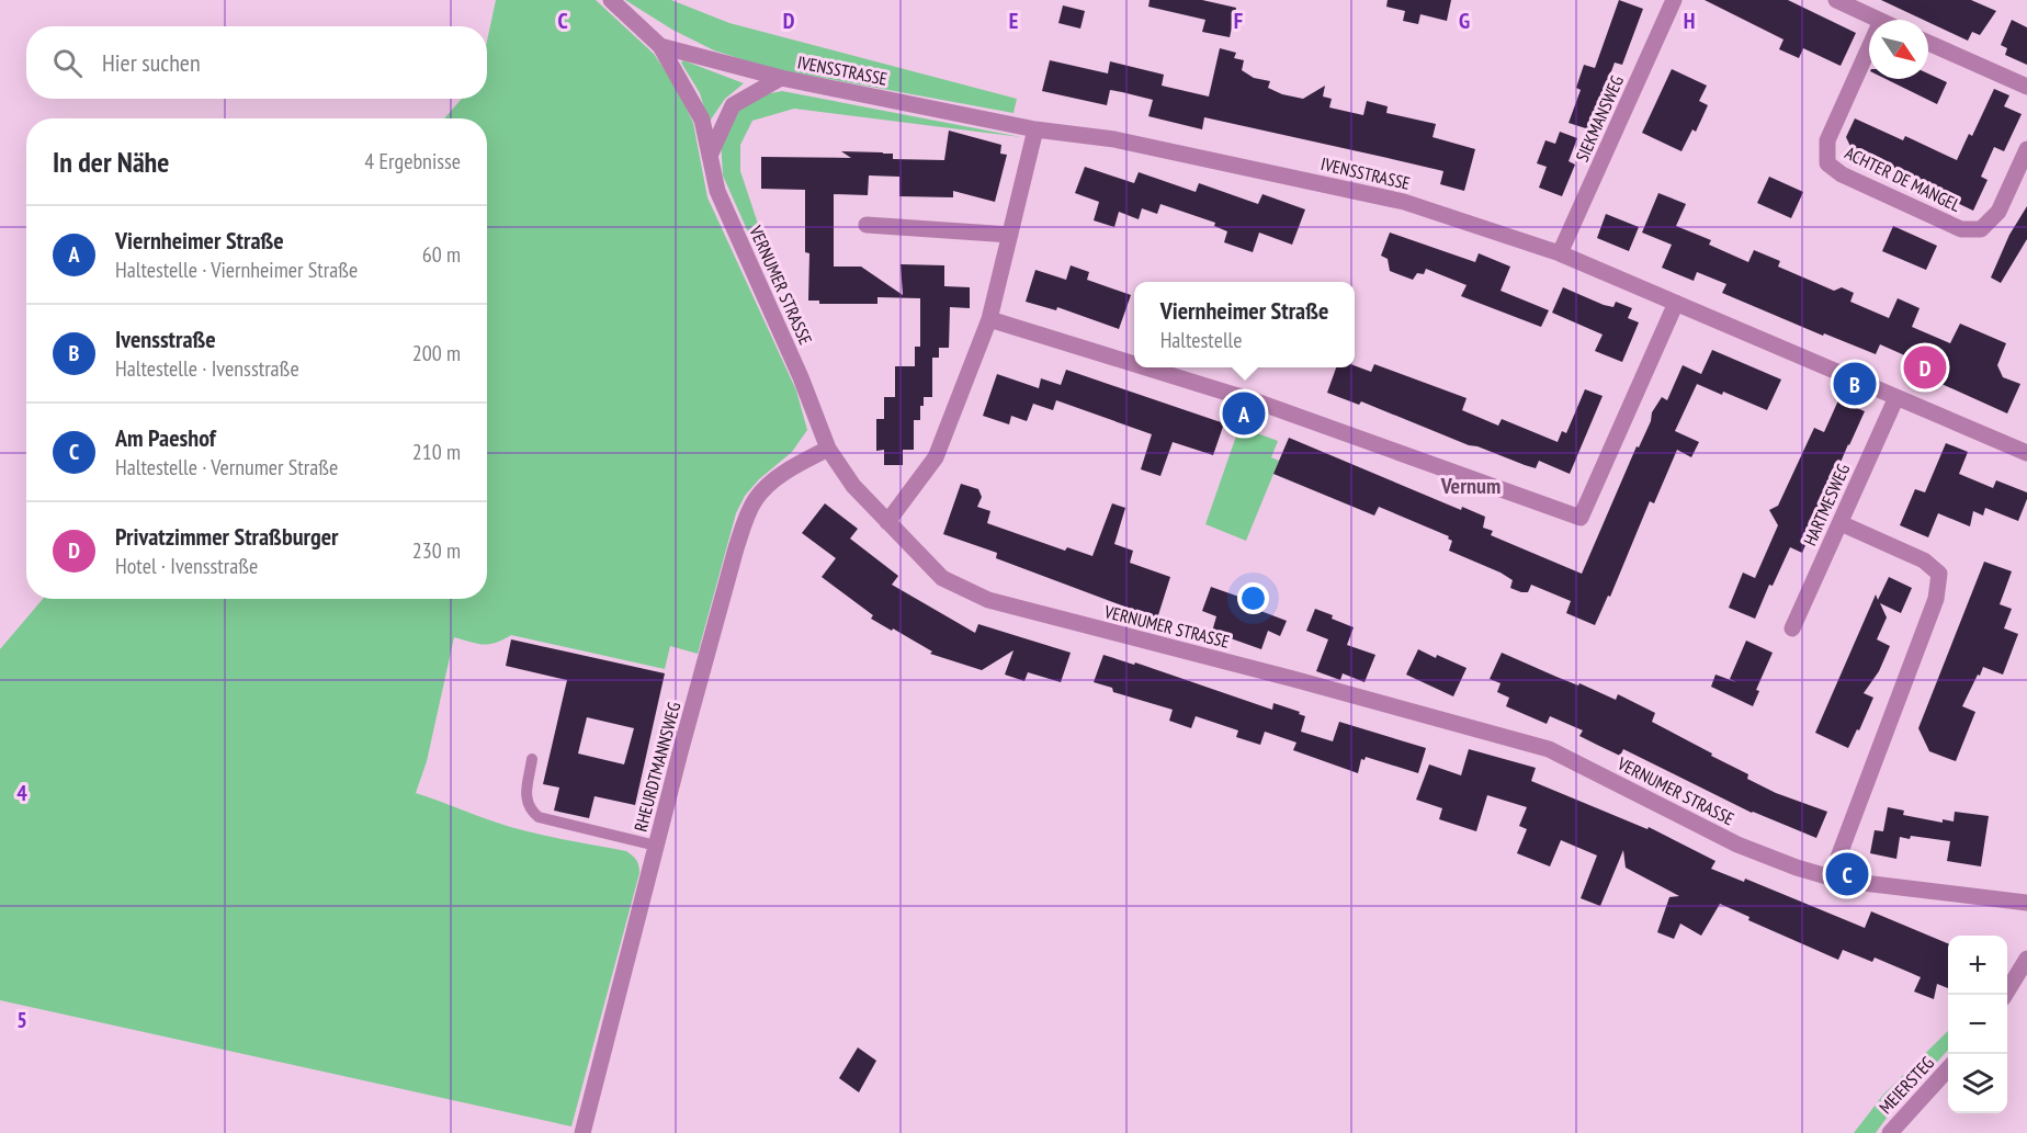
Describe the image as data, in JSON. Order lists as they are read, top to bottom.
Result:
{
  "streets": {
    "street": [
      "IVENSSTRASSE",
      "SIEKMANSWEG",
      "ACHTER DE MANGEL",
      "VERNUMER STRASSE",
      "HARTMESWEG",
      "RHEURDTMANNSWEG",
      "MEIERSTEG"
    ]
  },
  "crossings": [
    ["IVENSSTRASSE", "SIEKMANSWEG"],
    ["IVENSSTRASSE", "VERNUMER STRASSE"],
    ["IVENSSTRASSE", "HARTMESWEG"],
    ["VERNUMER STRASSE", "RHEURDTMANNSWEG"]
  ],
  "districts": ["Vernum"],
  "north": "bottom right",
  "page": {
    "search": "Hier suchen",
    "heading": ["In der Nähe", "4 Ergebnisse"],
    "list": [
      {
        "mark": "A",
        "name": "Viernheimer Straße",
        "note": "Haltestelle · Viernheimer Straße",
        "value": "60 m"
      },
      {
        "mark": "B",
        "name": "Ivensstraße",
        "note": "Haltestelle · Ivensstraße",
        "value": "200 m"
      },
      {
        "mark": "C",
        "name": "Am Paeshof",
        "note": "Haltestelle · Vernumer Straße",
        "value": "210 m"
      },
      {
        "mark": "D",
        "name": "Privatzimmer Straßburger",
        "note": "Hotel · Ivensstraße",
        "value": "230 m"
      }
    ],
    "popup": ["Viernheimer Straße", "Haltestelle"],
    "pins": [
      "D",
      "B",
      "A",
      "C"
    ],
    "map_buttons": ["+", "−"]
  },
  "grid": {
    "columns": [
      "C",
      "D",
      "E",
      "F",
      "G",
      "H"
    ],
    "rows": ["4", "5"]
  }
}
